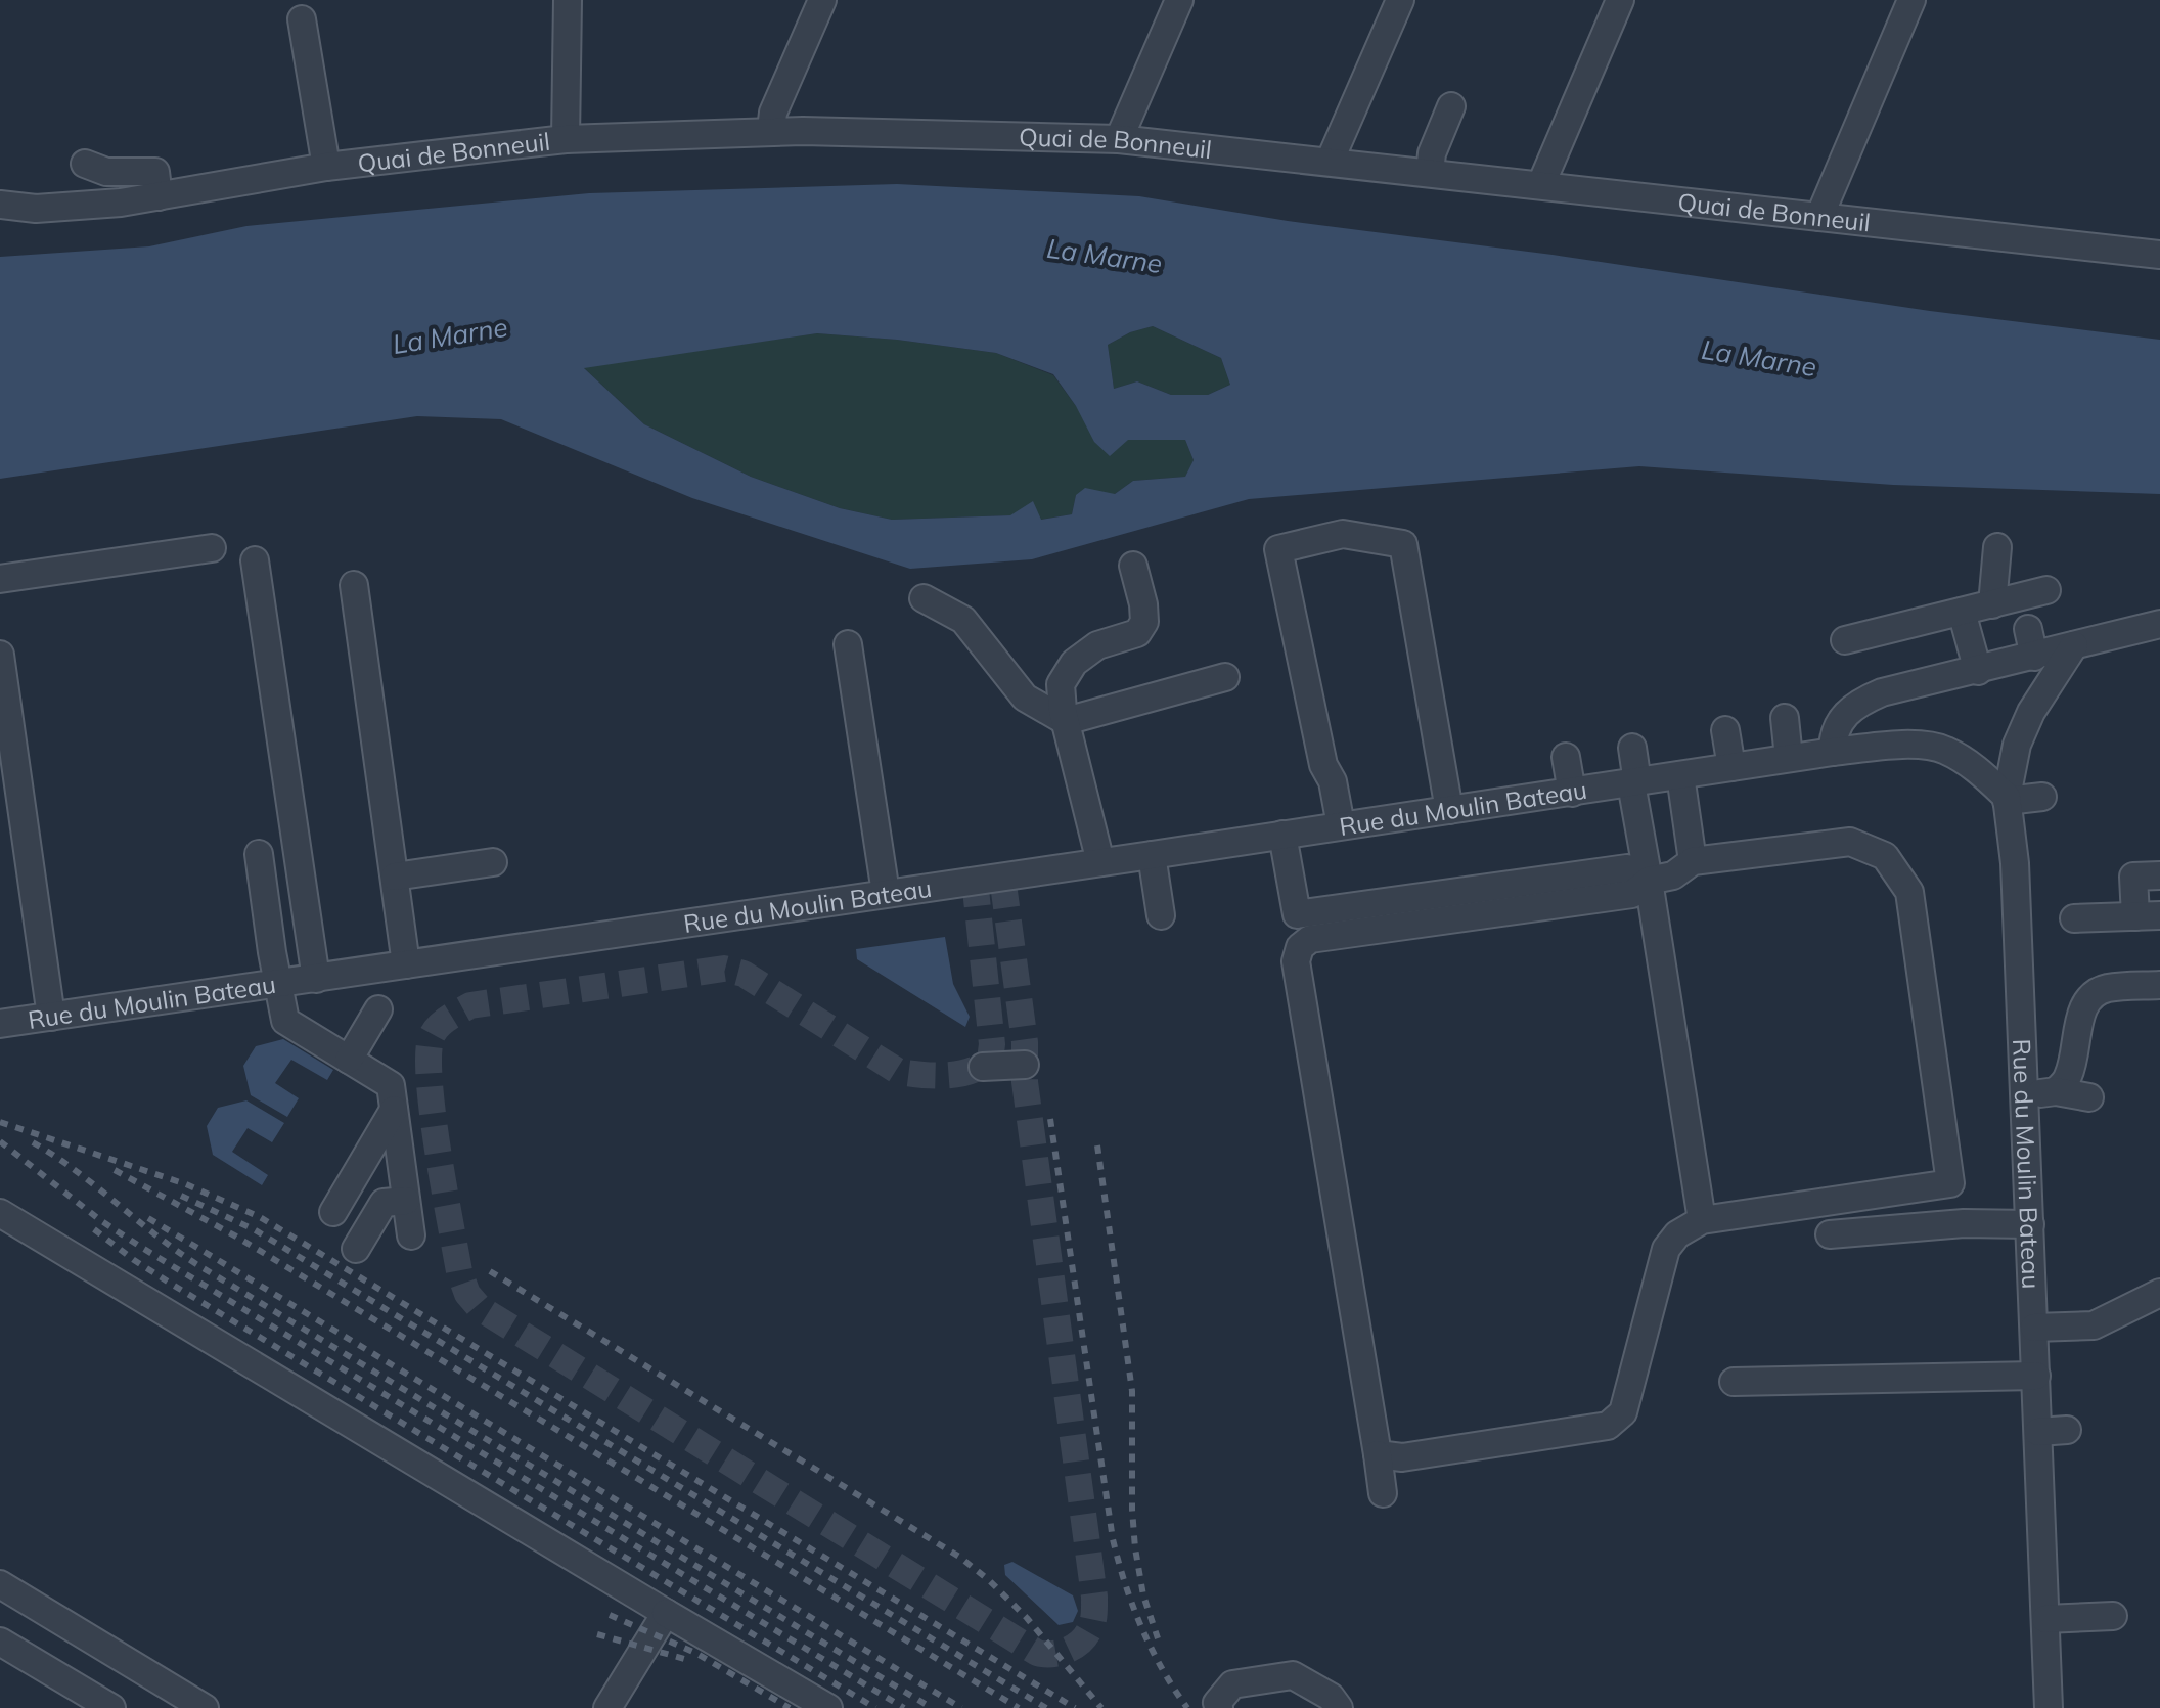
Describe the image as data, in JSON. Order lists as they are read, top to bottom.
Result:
{
  "streets": {
    "street": ["Quai de Bonneuil", "Rue du Moulin Bateau"]
  },
  "water": ["La Marne"]
}
